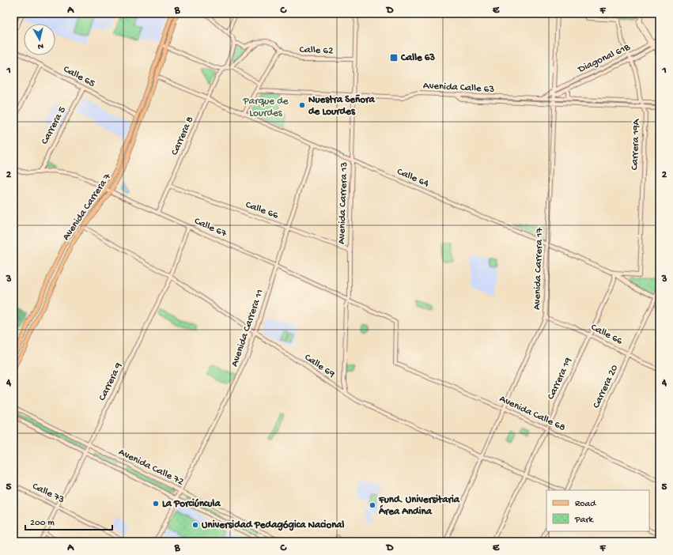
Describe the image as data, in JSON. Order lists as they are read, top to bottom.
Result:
{
  "streets": {
    "main road": ["Avenida Carrera 7"],
    "street": [
      "Calle 62",
      "Diagonal 61B",
      "Calle 65",
      "Avenida Calle 63",
      "Carrera 5",
      "Carrera 8",
      "Carrera 19A",
      "Calle 64",
      "Avenida Carrera 13",
      "Calle 66",
      "Calle 67",
      "Avenida Carrera 17",
      "Avenida Carrera 11",
      "Calle 69",
      "Carrera 19",
      "Carrera 9",
      "Carrera 20",
      "Avenida Calle 68",
      "Avenida Calle 72",
      "Calle 73"
    ]
  },
  "crossings": [
    ["Calle 62", "Avenida Carrera 13"],
    ["Diagonal 61B", "Avenida Calle 63"],
    ["Diagonal 61B", "Carrera 19A"],
    ["Diagonal 61B", "Avenida Carrera 17"],
    ["Calle 65", "Carrera 5"],
    ["Calle 65", "Avenida Carrera 7"],
    ["Avenida Calle 63", "Carrera 19A"],
    ["Avenida Calle 63", "Avenida Carrera 13"],
    ["Avenida Calle 63", "Avenida Carrera 17"],
    ["Carrera 5", "Calle 67"],
    ["Carrera 8", "Calle 64"],
    ["Carrera 8", "Calle 66"],
    ["Carrera 8", "Calle 67"],
    ["Carrera 19A", "Calle 64"],
    ["Carrera 19A", "Carrera 19"],
    ["Calle 64", "Avenida Carrera 13"],
    ["Calle 64", "Avenida Carrera 7"],
    ["Calle 64", "Avenida Carrera 17"],
    ["Calle 64", "Avenida Carrera 11"],
    ["Calle 64", "Carrera 19"],
    ["Calle 64", "Carrera 20"],
    ["Avenida Carrera 13", "Calle 66"],
    ["Avenida Carrera 13", "Calle 67"],
    ["Avenida Carrera 13", "Calle 69"],
    ["Avenida Carrera 7", "Calle 67"],
    ["Avenida Carrera 7", "Calle 69"],
    ["Calle 66", "Avenida Carrera 17"],
    ["Calle 66", "Avenida Carrera 11"],
    ["Calle 66", "Carrera 19"],
    ["Calle 66", "Carrera 20"],
    ["Calle 67", "Avenida Carrera 11"],
    ["Calle 67", "Carrera 9"],
    ["Calle 67", "Avenida Calle 68"],
    ["Avenida Carrera 17", "Calle 69"],
    ["Avenida Carrera 17", "Avenida Calle 68"],
    ["Avenida Carrera 11", "Calle 69"],
    ["Avenida Carrera 11", "Avenida Calle 72"],
    ["Calle 69", "Carrera 19"],
    ["Calle 69", "Carrera 9"],
    ["Carrera 19", "Avenida Calle 68"],
    ["Carrera 9", "Avenida Calle 72"],
    ["Carrera 9", "Calle 73"],
    ["Carrera 20", "Avenida Calle 68"]
  ],
  "parks": ["Parque de Lourdes"],
  "places": {
    "transit": ["Calle 63"],
    "other": [
      "Nuestra Señora de Lourdes",
      "La Porciúncula",
      "Fund. Universitaria Área Andina",
      "Universidad Pedagógica Nacional"
    ]
  },
  "legend": ["Road", "Park"],
  "scale_bar": "200 m",
  "north": "bottom",
  "grid": {
    "columns": [
      "A",
      "B",
      "C",
      "D",
      "E",
      "F"
    ],
    "rows": [
      "1",
      "2",
      "3",
      "4",
      "5"
    ]
  }
}
